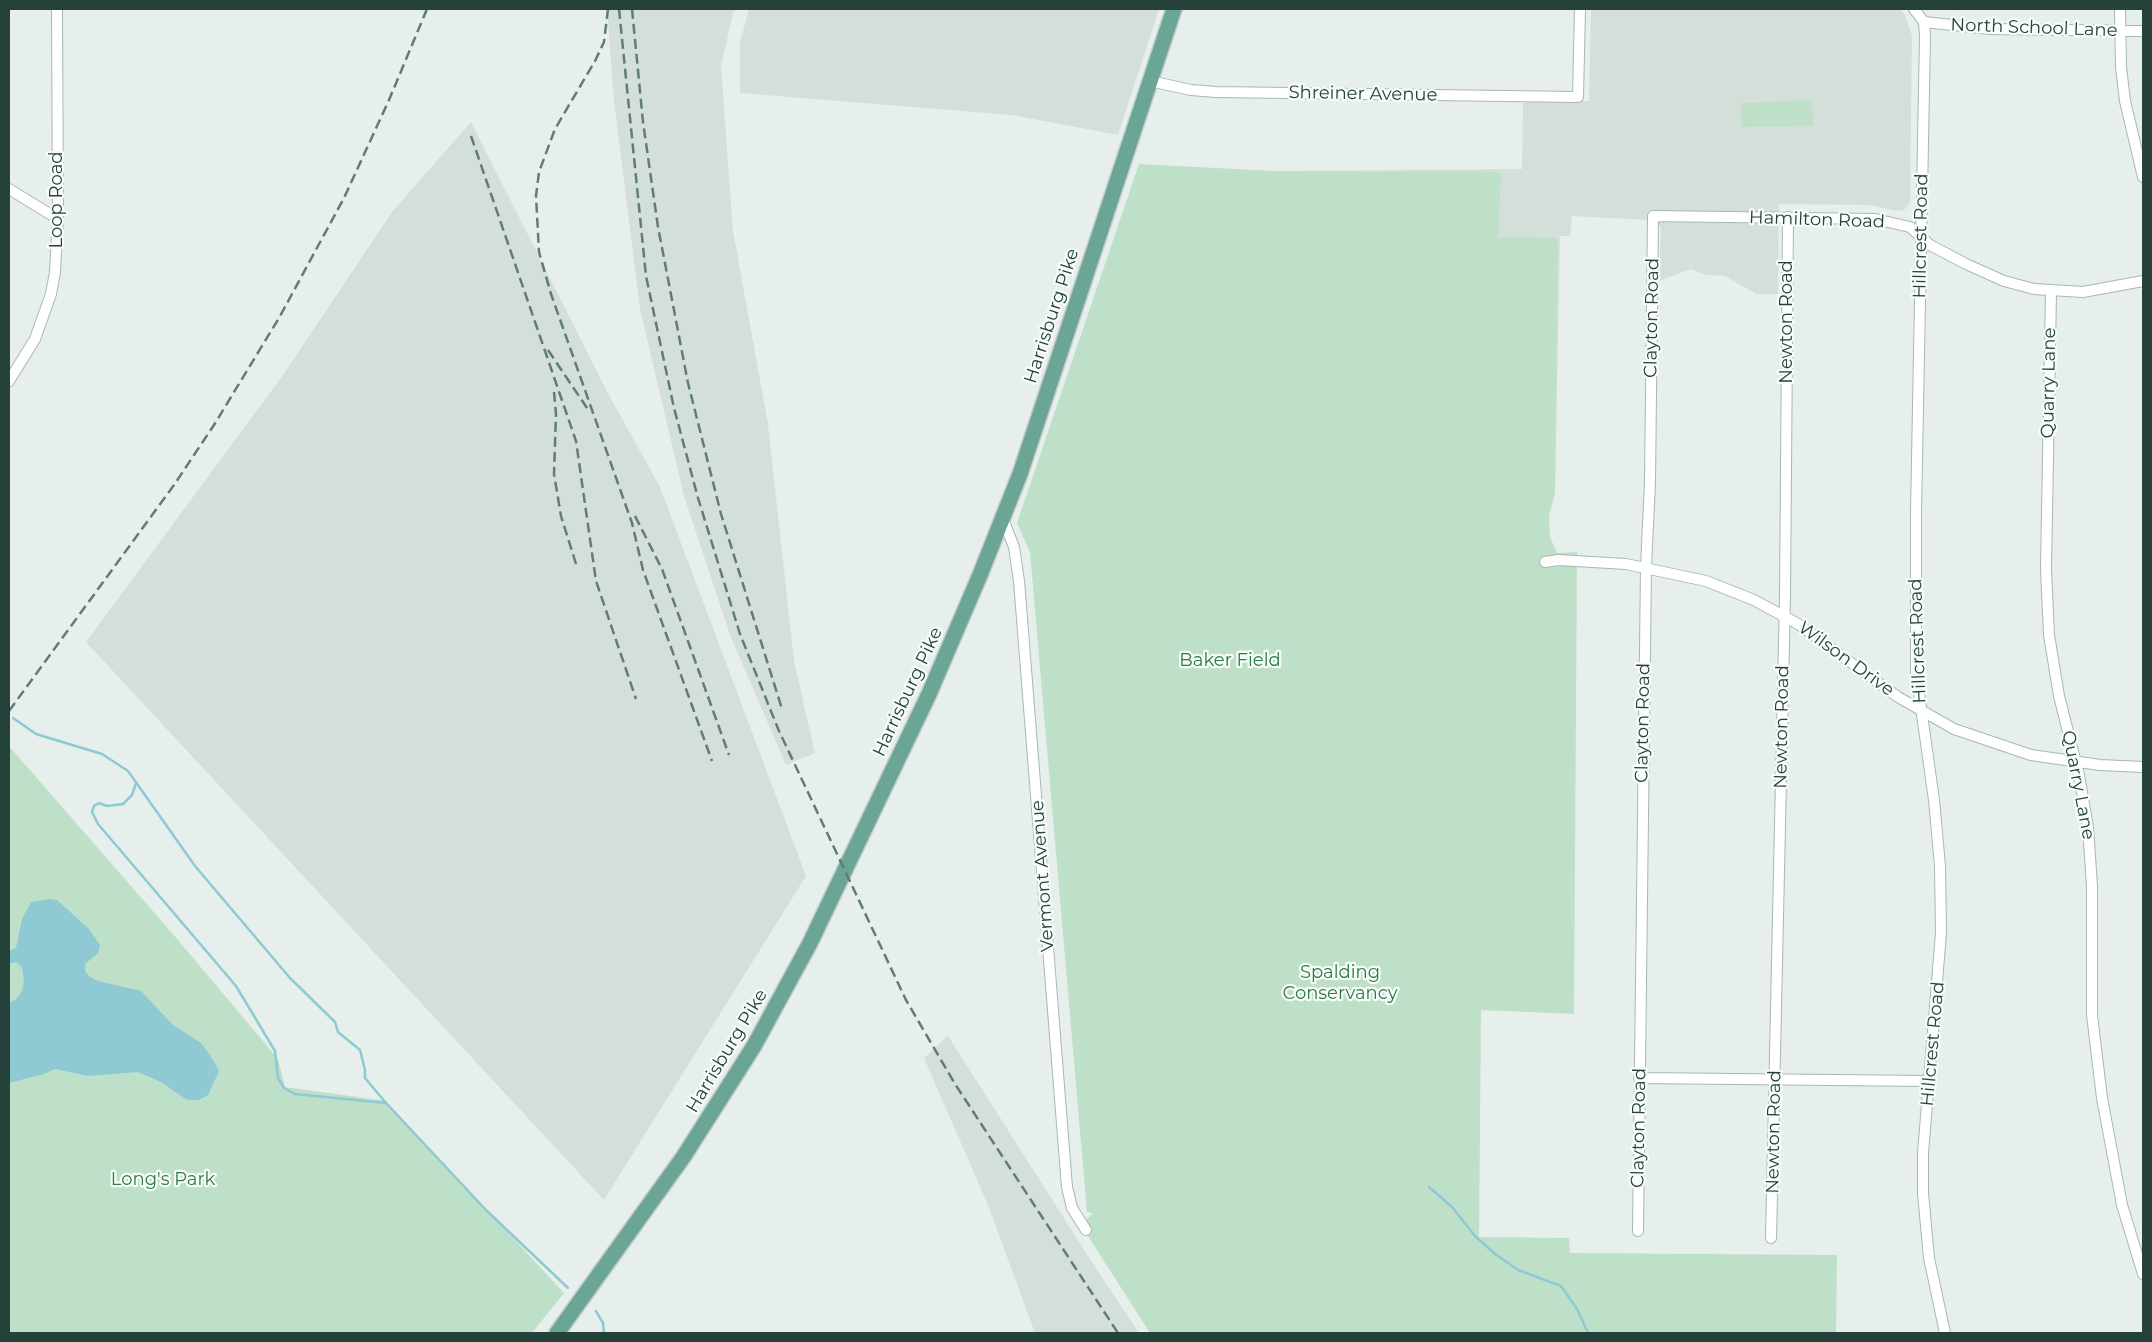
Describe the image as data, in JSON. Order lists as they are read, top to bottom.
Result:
{
  "streets": {
    "main road": ["Harrisburg Pike"],
    "street": [
      "North School Lane",
      "Shreiner Avenue",
      "Loop Road",
      "Hamilton Road",
      "Hillcrest Road",
      "Clayton Road",
      "Newton Road",
      "Quarry Lane",
      "Wilson Drive",
      "Vermont Avenue"
    ]
  },
  "crossings": [
    ["North School Lane", "Hillcrest Road"],
    ["Shreiner Avenue", "Harrisburg Pike"],
    ["Hamilton Road", "Hillcrest Road"],
    ["Hamilton Road", "Clayton Road"],
    ["Hamilton Road", "Newton Road"],
    ["Hamilton Road", "Quarry Lane"],
    ["Hillcrest Road", "Wilson Drive"],
    ["Harrisburg Pike", "Vermont Avenue"],
    ["Clayton Road", "Wilson Drive"],
    ["Newton Road", "Wilson Drive"],
    ["Quarry Lane", "Wilson Drive"]
  ],
  "parks": ["Baker Field", "Spalding Conservancy", "Long's Park"]
}
